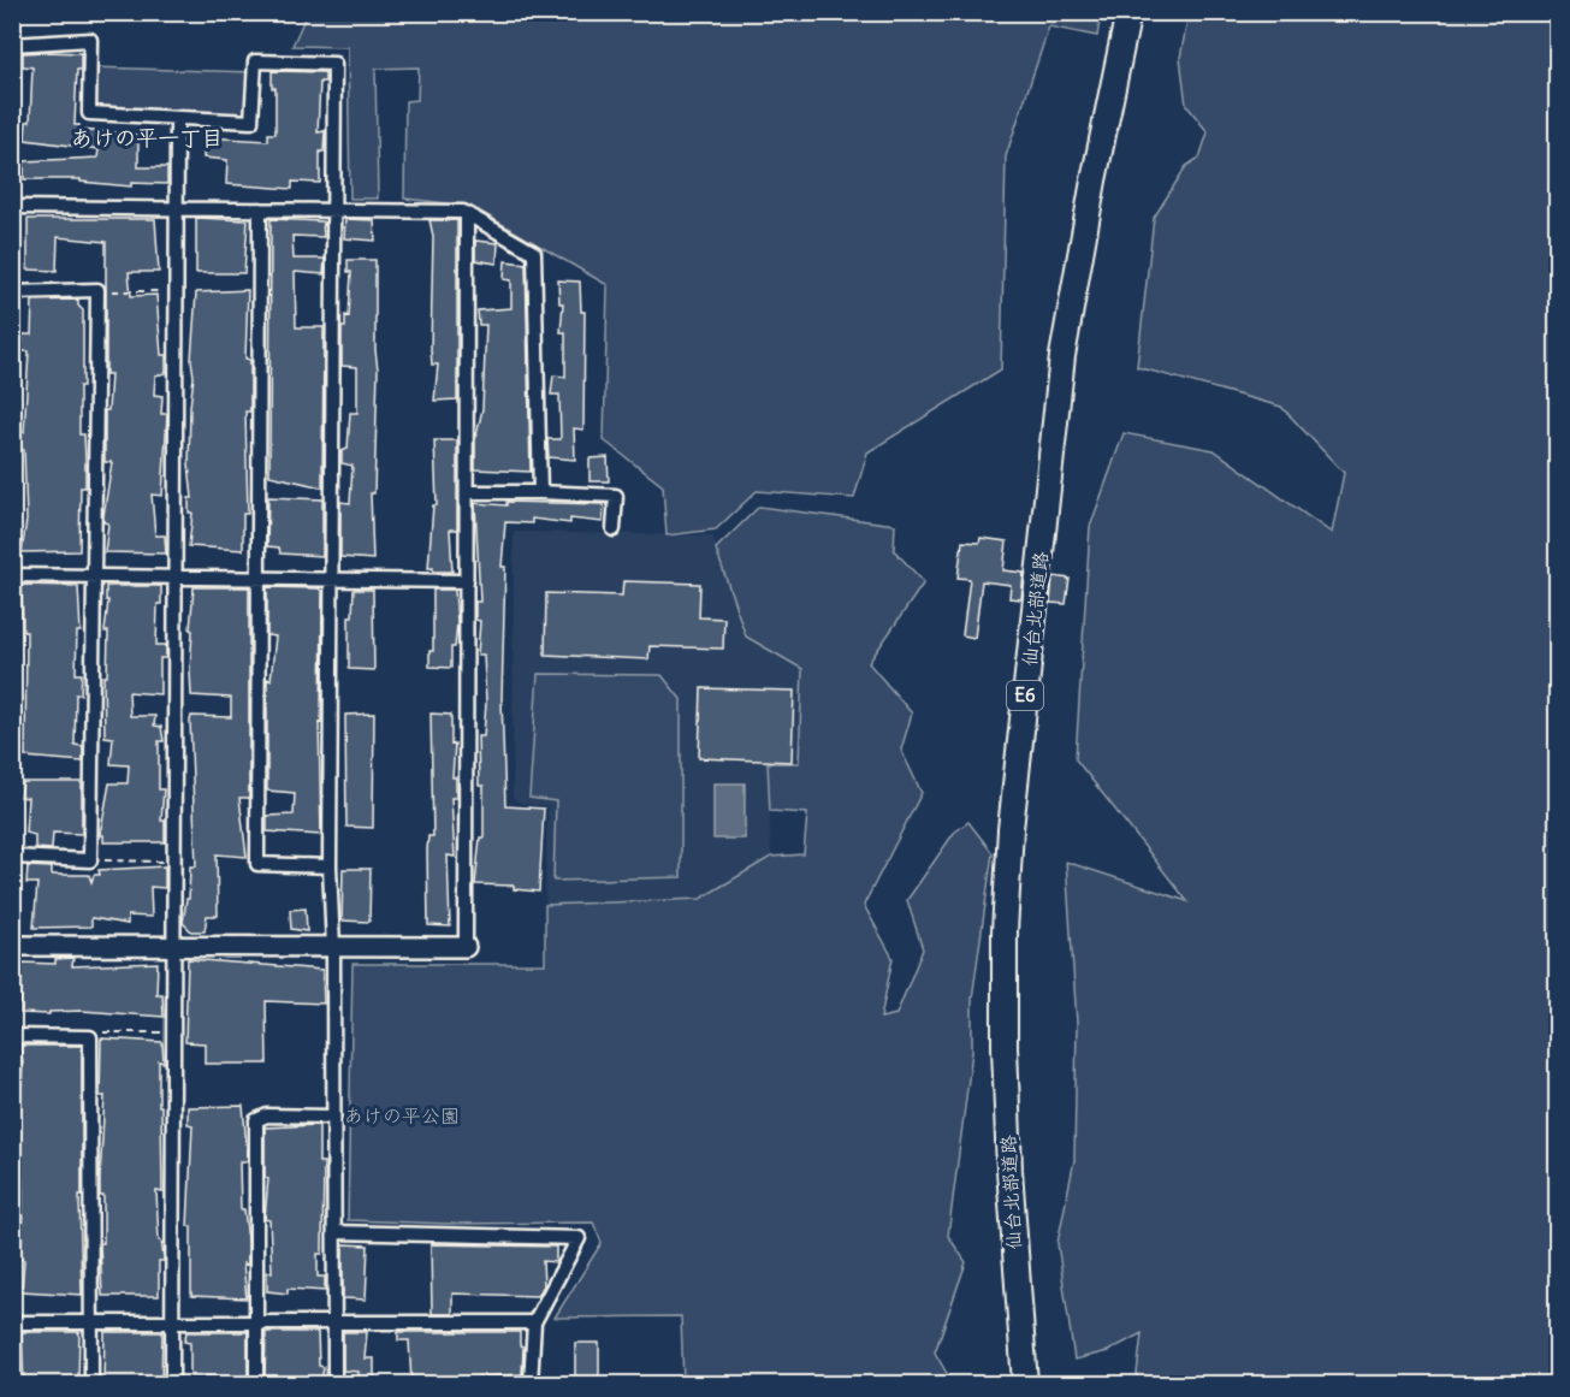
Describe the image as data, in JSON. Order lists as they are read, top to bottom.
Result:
{
  "streets": {
    "highway": ["仙台北部道路", "E6"]
  },
  "districts": ["あけの平一丁目"],
  "parks": ["あけの平公園"]
}
